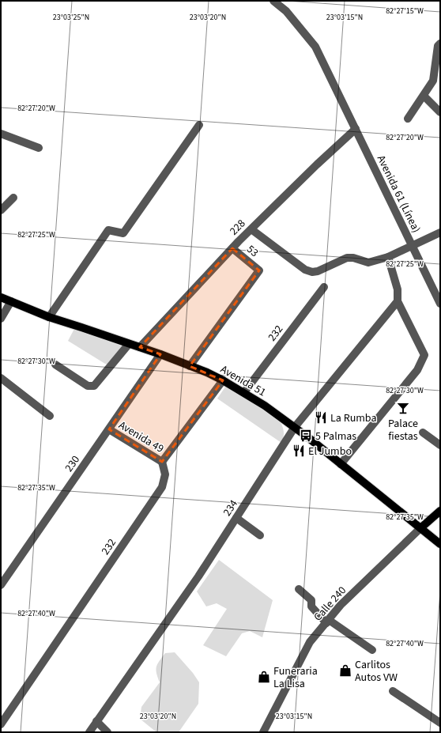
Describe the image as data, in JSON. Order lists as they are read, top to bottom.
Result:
{
  "streets": {
    "main road": ["Avenida 51", "Calle 240"],
    "street": [
      "Avenida 61 (Línea)",
      "228",
      "53",
      "232",
      "Avenida 49",
      "230",
      "234"
    ]
  },
  "crossings": [
    ["Avenida 61 (Línea)", "228"],
    ["228", "53"],
    ["228", "Avenida 51"],
    ["53", "Avenida 51"],
    ["232", "Avenida 51"],
    ["232", "Avenida 49"],
    ["Avenida 51", "230"],
    ["Avenida 51", "234"],
    ["Avenida 51", "Calle 240"],
    ["Avenida 49", "230"]
  ],
  "places": {
    "bar": ["Palace fiestas"],
    "restaurant": ["La Rumba", "El Jumbo"],
    "bus stop": ["5 Palmas"],
    "shop": ["Carlitos Autos VW", "Funeraria La Lisa"]
  },
  "coordinates": [
    "82°27'15\"W",
    "23°03'25\"N",
    "23°03'20\"N",
    "23°03'15\"N",
    "82°27'20\"W",
    "82°27'25\"W",
    "82°27'30\"W",
    "82°27'35\"W",
    "82°27'40\"W"
  ]
}
